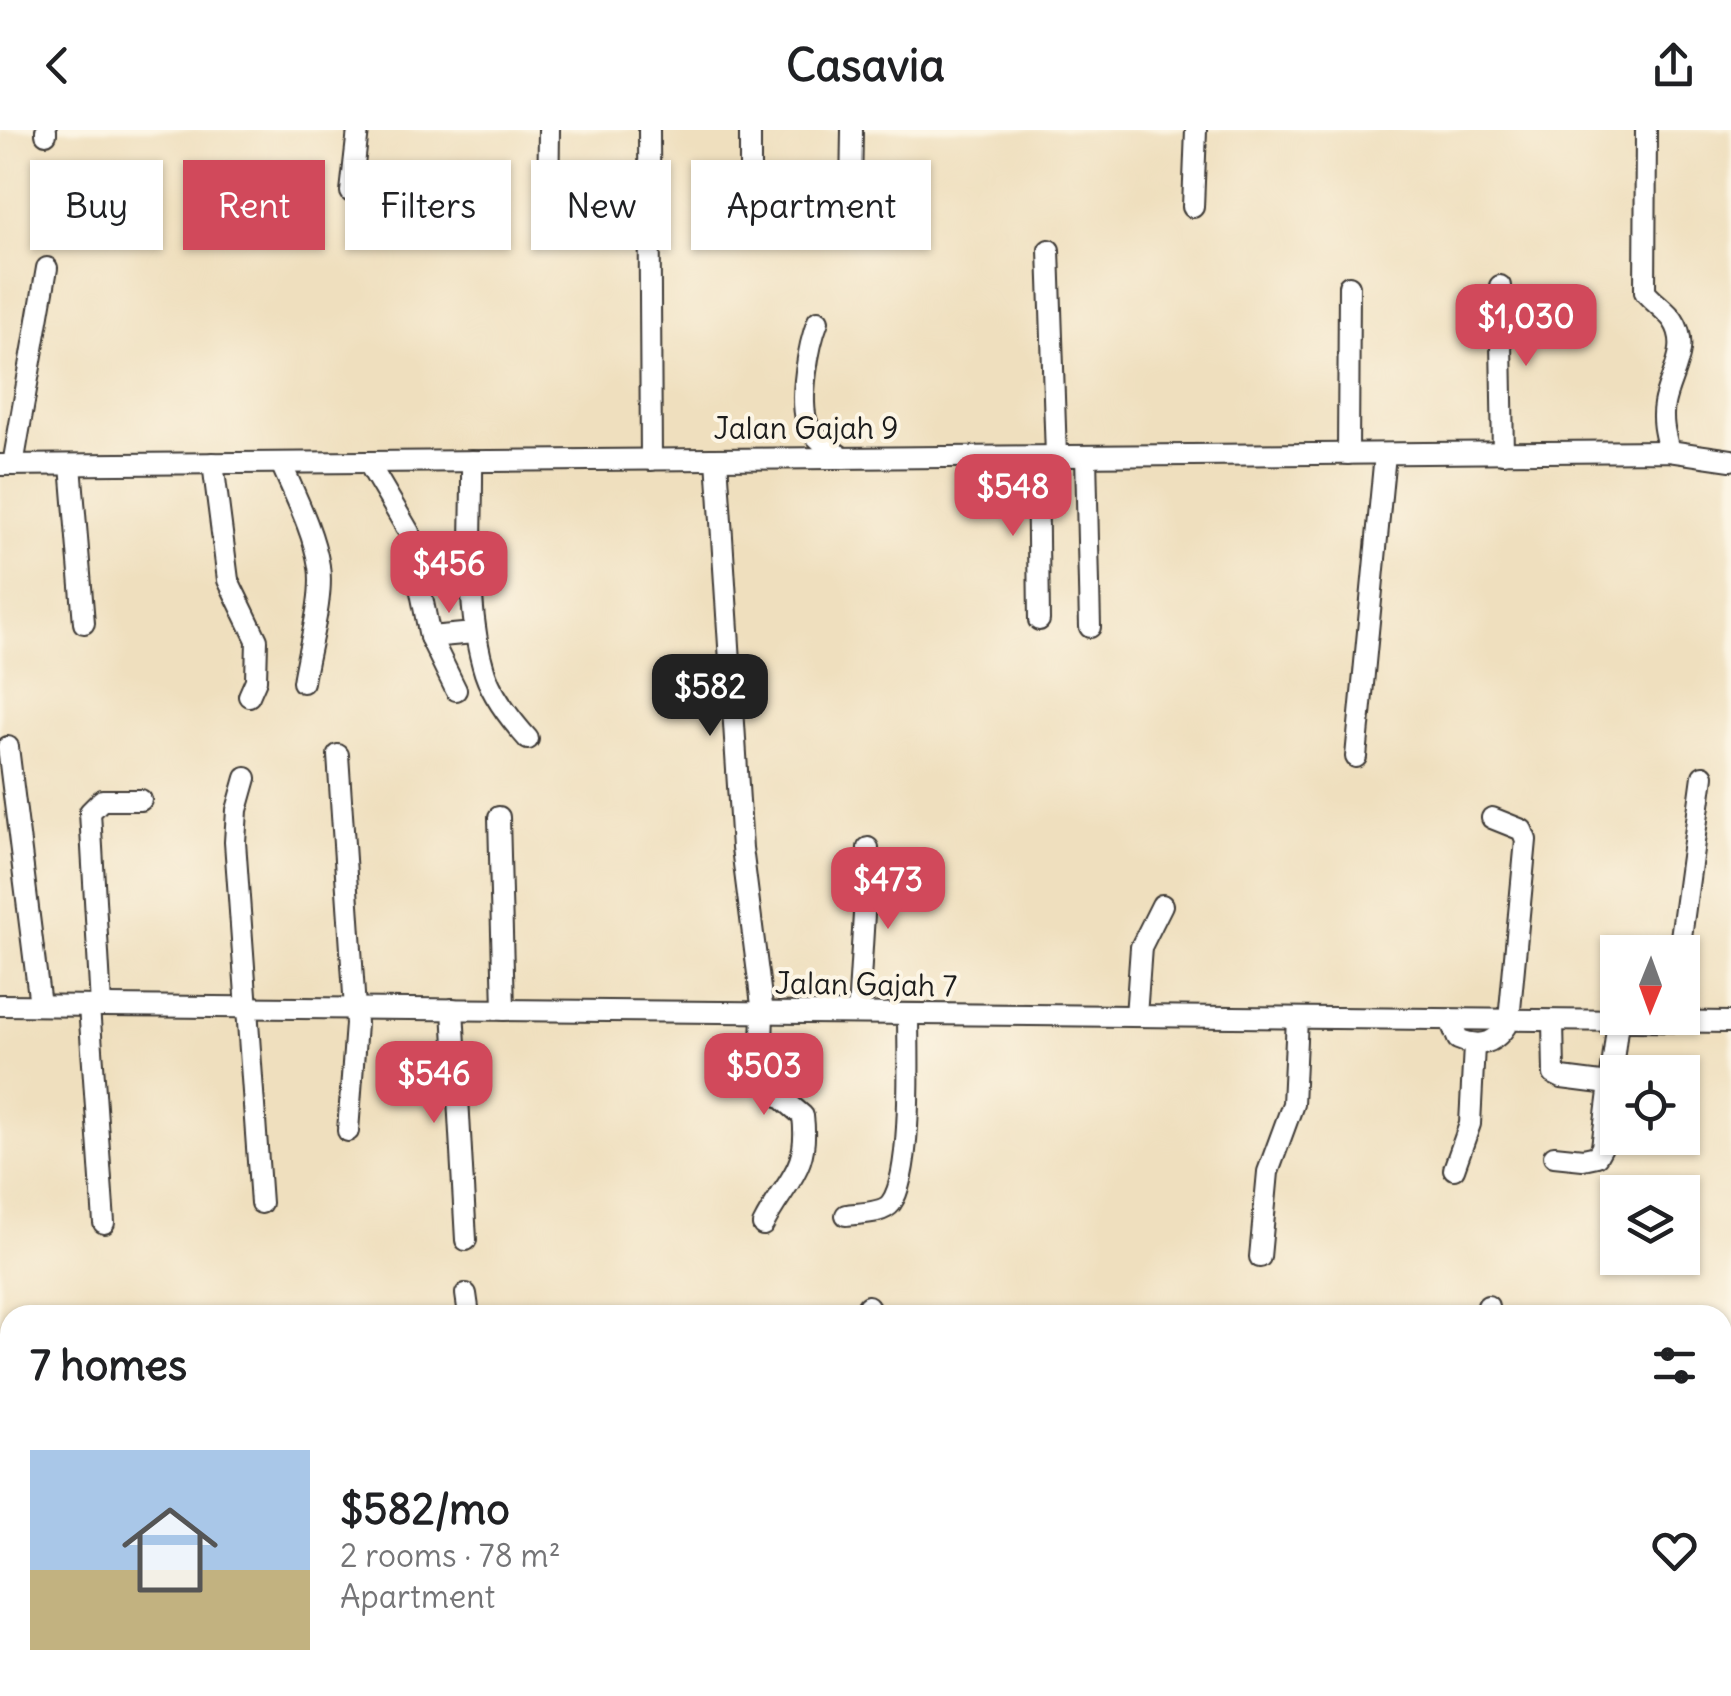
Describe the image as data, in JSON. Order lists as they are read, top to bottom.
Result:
{
  "streets": {
    "street": ["Jalan Gajah 9", "Jalan Gajah 7"]
  },
  "north": "bottom",
  "page": {
    "header": "Casavia",
    "chip": [
      "Buy",
      "Rent",
      "Filters",
      "New",
      "Apartment"
    ],
    "price": [
      "$1,030",
      "$548",
      "$456",
      "$582",
      "$473",
      "$503",
      "$546"
    ],
    "heading": "7 homes",
    "list": [
      {
        "name": "$582/mo",
        "note": "2 rooms · 78 m² · Apartment"
      }
    ]
  }
}
